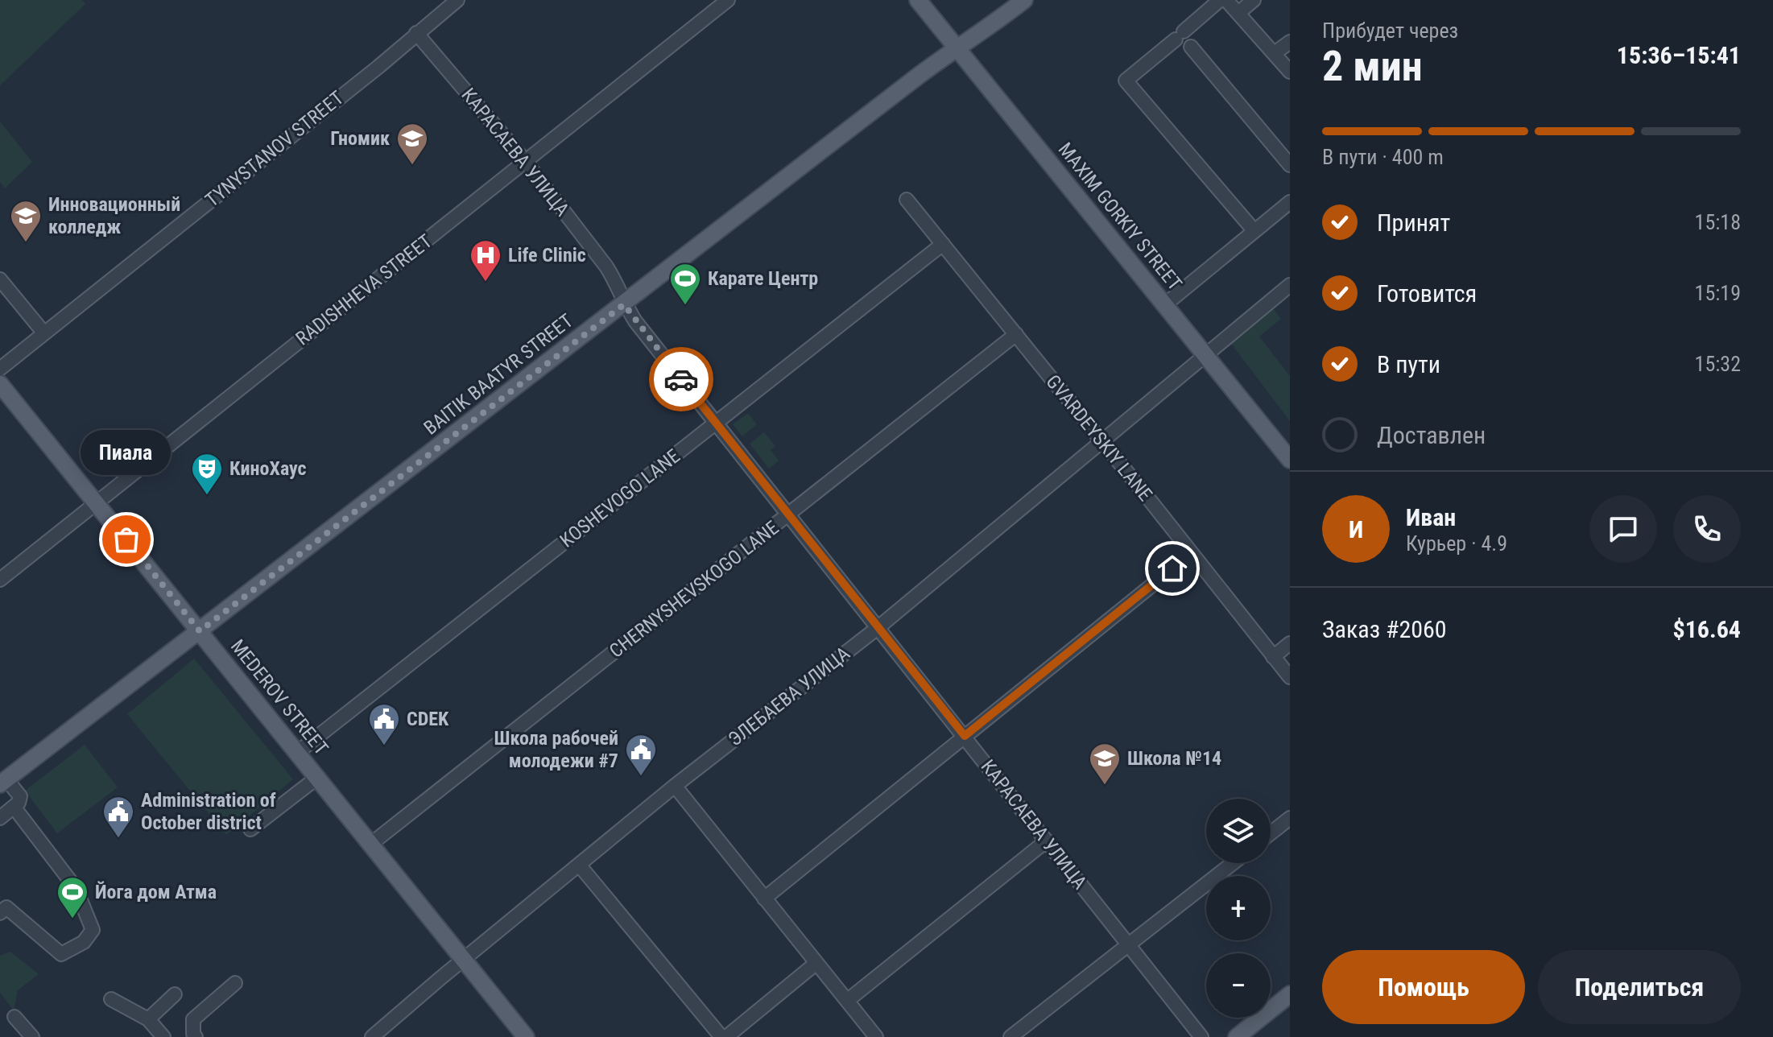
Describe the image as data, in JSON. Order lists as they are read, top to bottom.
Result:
{
  "streets": {
    "main road": ["MAXIM GORKIY STREET", "BAITIK BAATYR STREET", "MEDEROV STREET"],
    "street": [
      "TYNYSTANOV STREET",
      "КАРАСАЕВА УЛИЦА",
      "RADISHHEVA STREET",
      "GVARDEYSKIY LANE",
      "KOSHEVOGO LANE",
      "CHERNYSHEVSKOGO LANE",
      "ЭЛЕБАЕВА УЛИЦА"
    ]
  },
  "crossings": [
    ["TYNYSTANOV STREET", "КАРАСАЕВА УЛИЦА"],
    ["КАРАСАЕВА УЛИЦА", "RADISHHEVA STREET"],
    ["КАРАСАЕВА УЛИЦА", "BAITIK BAATYR STREET"],
    ["КАРАСАЕВА УЛИЦА", "KOSHEVOGO LANE"],
    ["КАРАСАЕВА УЛИЦА", "CHERNYSHEVSKOGO LANE"],
    ["КАРАСАЕВА УЛИЦА", "ЭЛЕБАЕВА УЛИЦА"],
    ["MAXIM GORKIY STREET", "BAITIK BAATYR STREET"],
    ["MAXIM GORKIY STREET", "ЭЛЕБАЕВА УЛИЦА"],
    ["RADISHHEVA STREET", "MEDEROV STREET"],
    ["BAITIK BAATYR STREET", "MEDEROV STREET"],
    ["GVARDEYSKIY LANE", "KOSHEVOGO LANE"],
    ["GVARDEYSKIY LANE", "CHERNYSHEVSKOGO LANE"],
    ["GVARDEYSKIY LANE", "ЭЛЕБАЕВА УЛИЦА"],
    ["KOSHEVOGO LANE", "MEDEROV STREET"],
    ["CHERNYSHEVSKOGO LANE", "MEDEROV STREET"],
    ["ЭЛЕБАЕВА УЛИЦА", "MEDEROV STREET"]
  ],
  "places": {
    "school or university": ["Гномик", "Инновационный колледж", "Школа №14"],
    "hospital": ["Life Clinic"],
    "sports": ["Карате Центр", "Йога дом Атма"],
    "theatre": ["КиноХаус"],
    "other": ["Пиала"],
    "public building": ["CDEK", "Школа рабочей молодежи #7", "Administration of October district"]
  },
  "page": {
    "heading": ["2 мин", "Прибудет через", "15:36–15:41"],
    "panel": [
      "Иван",
      "Курьер · 4.9",
      "Заказ #2060",
      "$16.64"
    ],
    "bar": "В пути · 400 m",
    "list": [
      ["Принят", "15:18"],
      ["Готовится", "15:19"],
      ["В пути", "15:32"],
      "Доставлен"
    ],
    "bubble": "Пиала",
    "round": "И",
    "map_buttons": ["+", "−"],
    "buttons": ["Помощь", "Поделиться"]
  }
}
